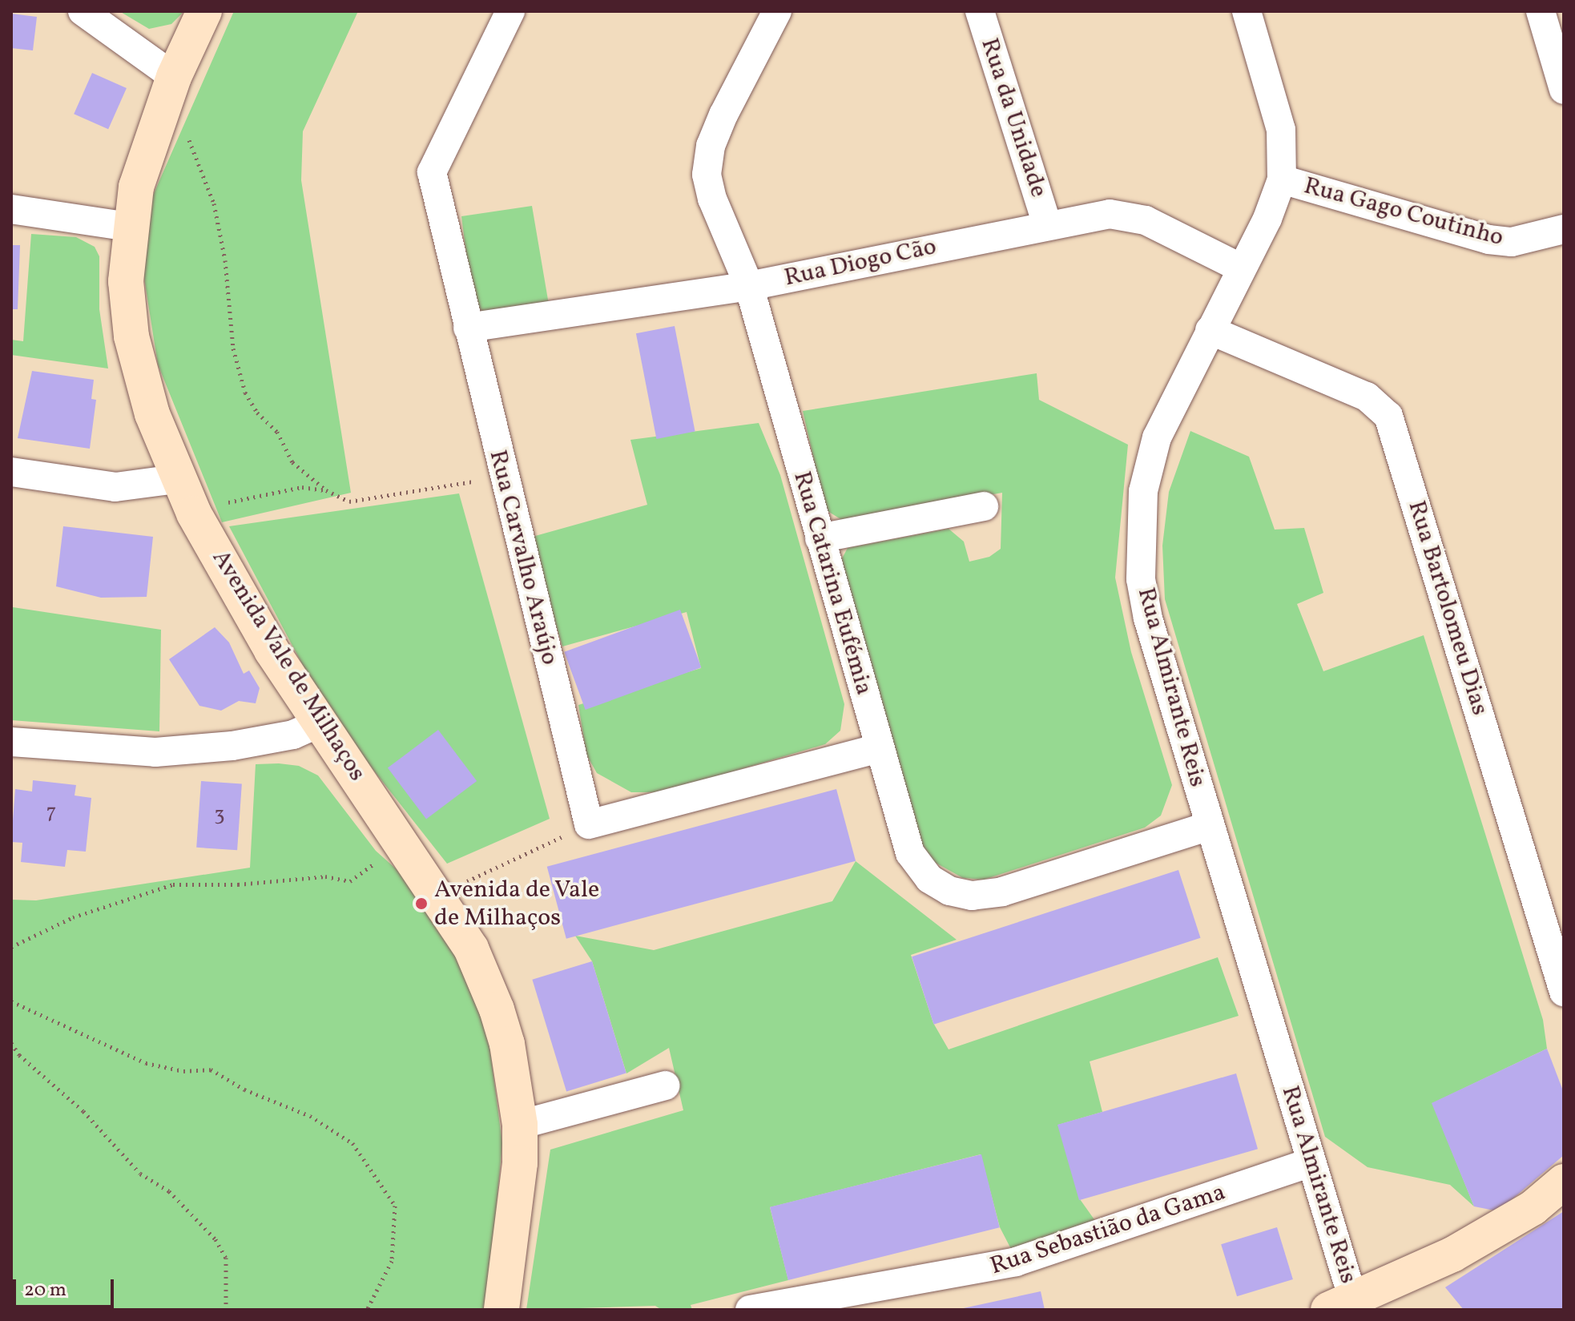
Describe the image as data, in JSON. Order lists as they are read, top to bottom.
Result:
{
  "streets": {
    "street": [
      "Rua da Unidade",
      "Rua Gago Coutinho",
      "Rua Diogo Cão",
      "Rua Carvalho Araújo",
      "Rua Catarina Eufémia",
      "Rua Bartolomeu Dias",
      "Avenida Vale de Milhaços",
      "Rua Almirante Reis",
      "Rua Sebastião da Gama"
    ]
  },
  "crossings": [
    ["Rua da Unidade", "Rua Diogo Cão"],
    ["Rua Gago Coutinho", "Rua Almirante Reis"],
    ["Rua Diogo Cão", "Rua Carvalho Araújo"],
    ["Rua Diogo Cão", "Rua Catarina Eufémia"],
    ["Rua Diogo Cão", "Rua Almirante Reis"],
    ["Rua Catarina Eufémia", "Rua Almirante Reis"],
    ["Rua Bartolomeu Dias", "Rua Almirante Reis"],
    ["Rua Almirante Reis", "Rua Sebastião da Gama"]
  ],
  "places": ["Avenida de Vale de Milhaços"],
  "house_numbers": ["7", "3"],
  "scale_bar": "20 m"
}
